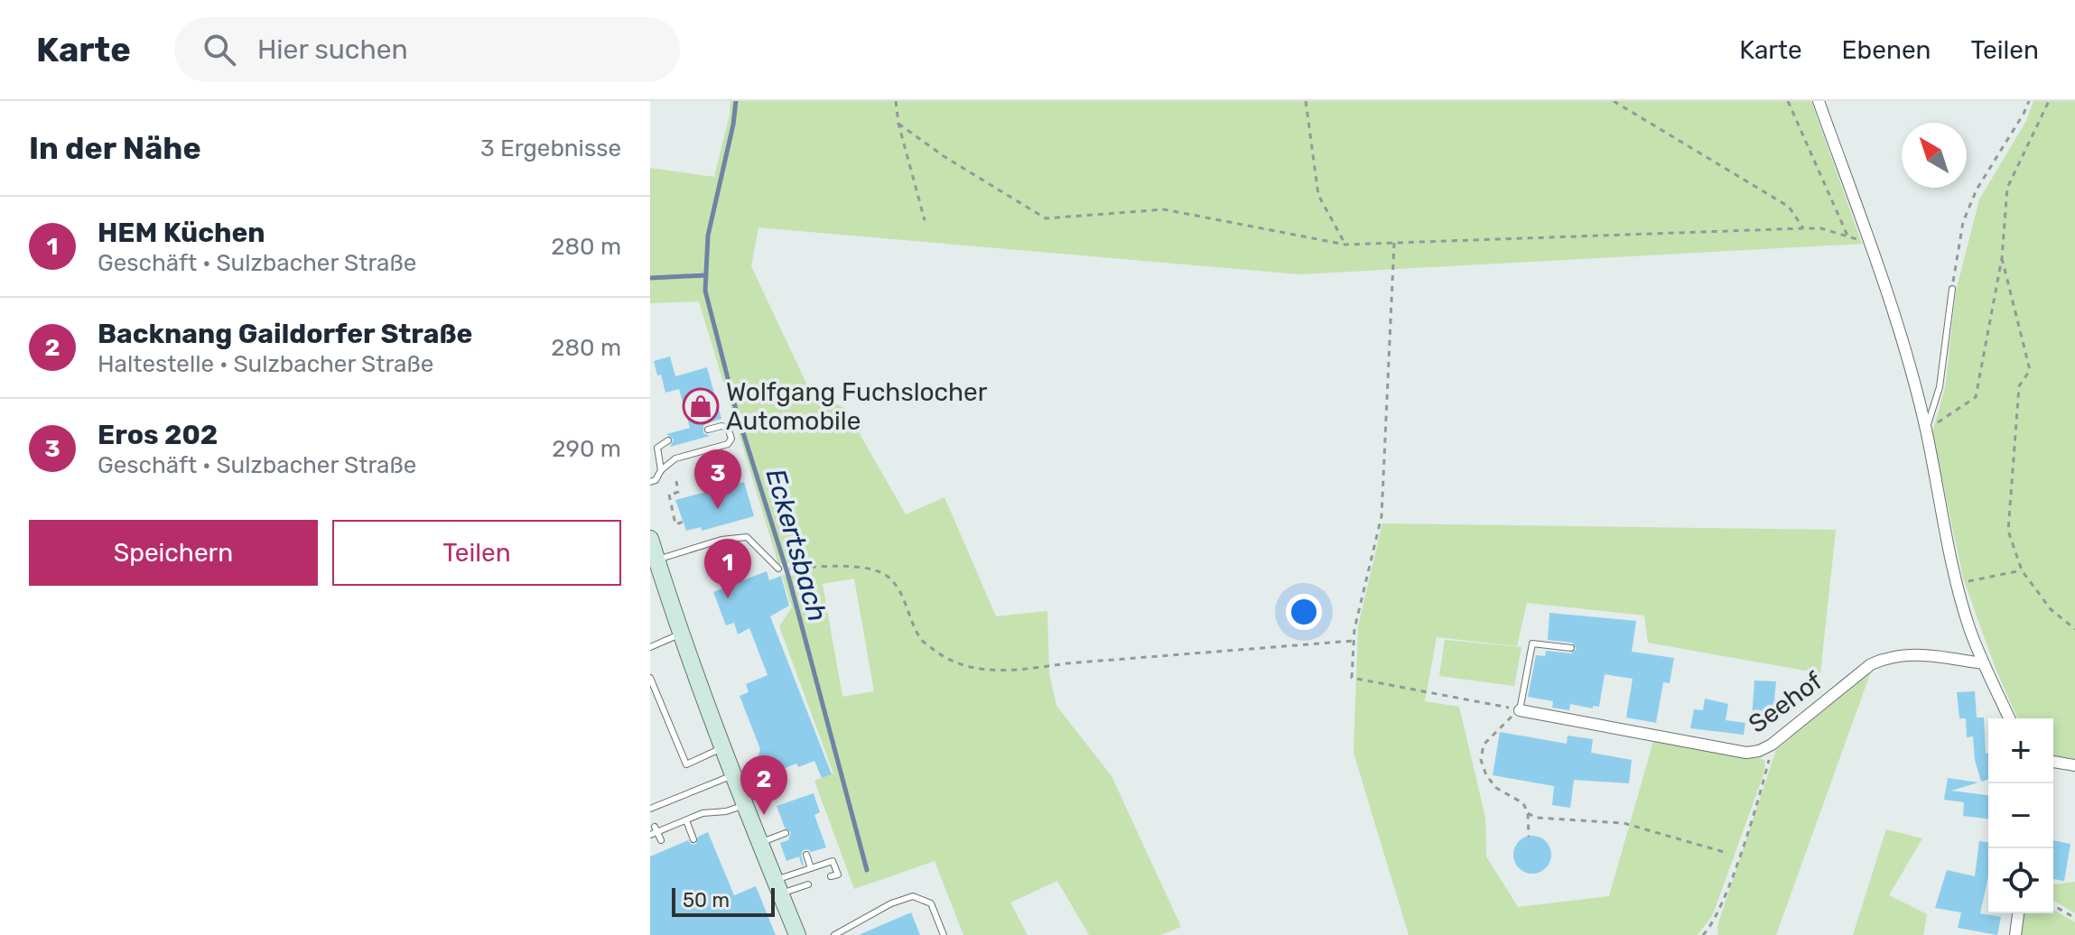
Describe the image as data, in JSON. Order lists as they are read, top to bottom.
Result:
{
  "streets": {
    "street": ["Seehof"]
  },
  "water": ["Eckertsbach"],
  "places": {
    "shop": ["Wolfgang Fuchslocher Automobile"]
  },
  "scale_bar": "50 m",
  "north": "top left",
  "page": {
    "header": "Karte",
    "search": "Hier suchen",
    "nav": ["Karte", "Ebenen", "Teilen"],
    "heading": ["In der Nähe", "3 Ergebnisse"],
    "list": [
      {
        "mark": "1",
        "name": "HEM Küchen",
        "note": "Geschäft · Sulzbacher Straße",
        "value": "280 m"
      },
      {
        "mark": "2",
        "name": "Backnang Gaildorfer Straße",
        "note": "Haltestelle · Sulzbacher Straße",
        "value": "280 m"
      },
      {
        "mark": "3",
        "name": "Eros 202",
        "note": "Geschäft · Sulzbacher Straße",
        "value": "290 m"
      }
    ],
    "pins": ["3", "1", "2"],
    "buttons": ["Speichern", "Teilen"],
    "map_buttons": ["+", "−"],
    "scale": "50 m"
  }
}
